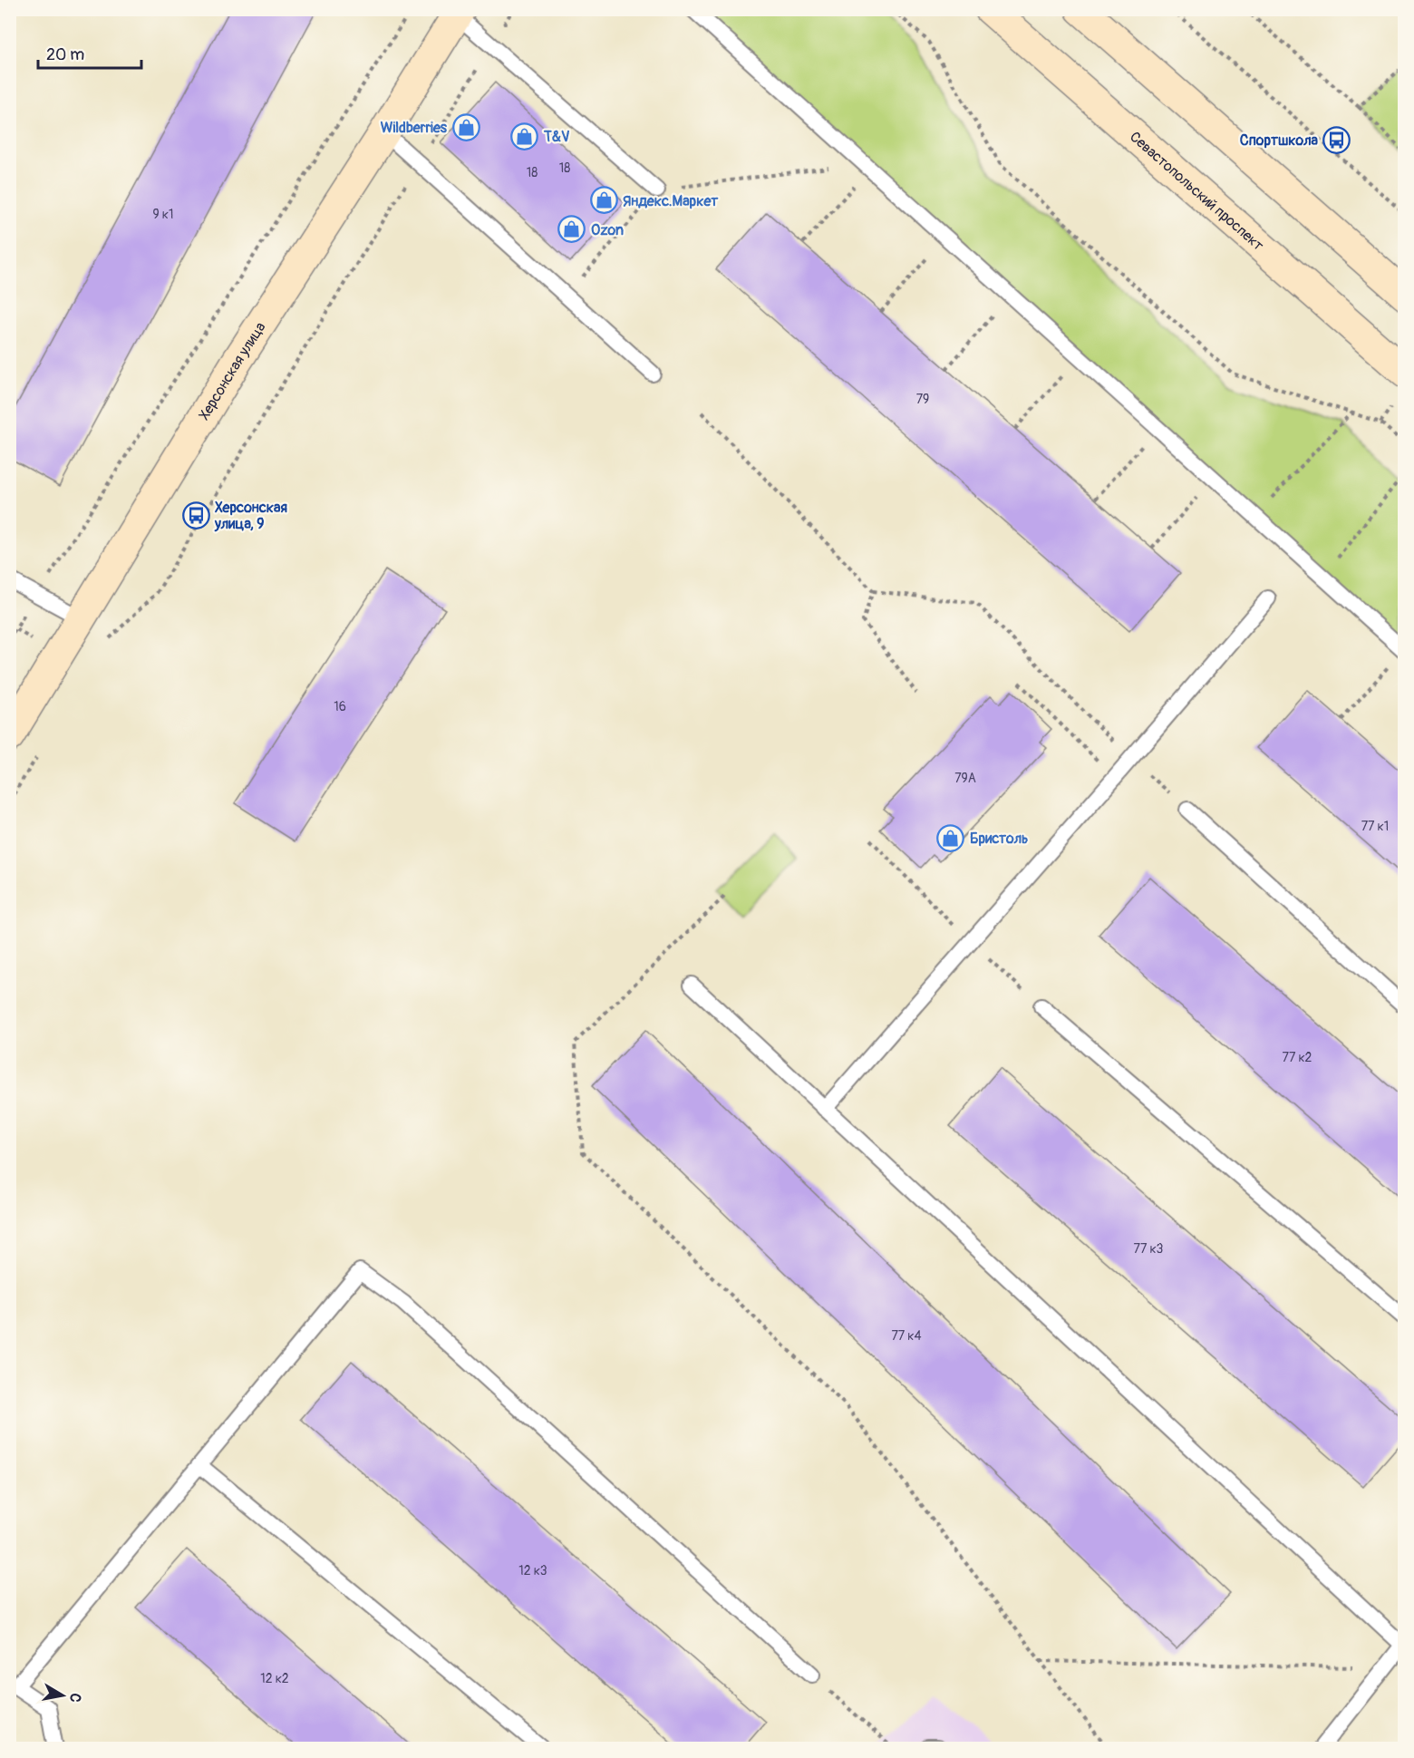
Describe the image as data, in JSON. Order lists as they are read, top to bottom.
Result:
{
  "streets": {
    "main road": ["Севастопольский проспект", "Херсонская улица"]
  },
  "places": {
    "shop": [
      "Wildberries",
      "T&V",
      "Яндекс.Маркет",
      "Ozon",
      "Бристоль"
    ],
    "bus stop": ["Спортшкола", "Херсонская улица, 9"]
  },
  "house_numbers": [
    "18",
    "18",
    "9 к1",
    "79",
    "16",
    "79А",
    "77 к1",
    "77 к2",
    "77 к3",
    "77 к4",
    "12 к3",
    "12 к2"
  ],
  "scale_bar": "20 m",
  "north": "right"
}
